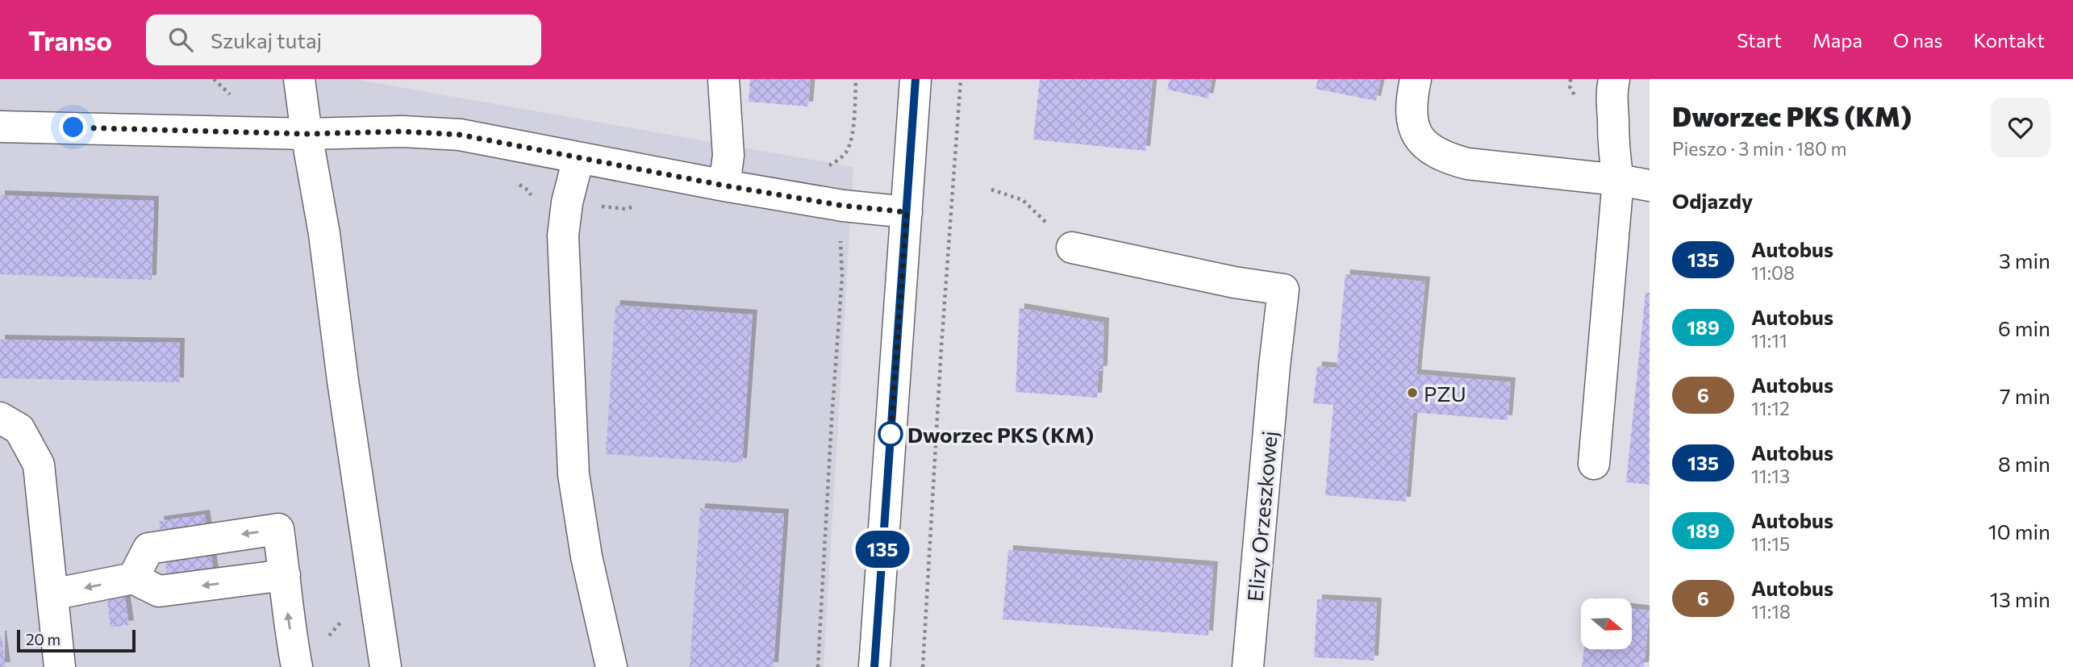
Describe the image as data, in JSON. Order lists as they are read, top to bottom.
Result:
{
  "streets": {
    "street": ["Elizy Orzeszkowej"]
  },
  "places": ["PZU", "Dworzec PKS (KM)"],
  "lines": ["bus line 135"],
  "scale_bar": "20 m",
  "north": "right",
  "page": {
    "header": "Transo",
    "search": "Szukaj tutaj",
    "nav": [
      "Start",
      "Mapa",
      "O nas",
      "Kontakt"
    ],
    "on_map": "135",
    "heading": [
      ["Dworzec PKS (KM)", "Pieszo · 3 min · 180 m"],
      "Odjazdy"
    ],
    "list": [
      {
        "mark": "135",
        "name": "Autobus",
        "note": "11:08",
        "value": "3 min"
      },
      {
        "mark": "189",
        "name": "Autobus",
        "note": "11:11",
        "value": "6 min"
      },
      {
        "mark": "6",
        "name": "Autobus",
        "note": "11:12",
        "value": "7 min"
      },
      {
        "mark": "135",
        "name": "Autobus",
        "note": "11:13",
        "value": "8 min"
      },
      {
        "mark": "189",
        "name": "Autobus",
        "note": "11:15",
        "value": "10 min"
      },
      {
        "mark": "6",
        "name": "Autobus",
        "note": "11:18",
        "value": "13 min"
      }
    ],
    "scale": "20 m"
  }
}
